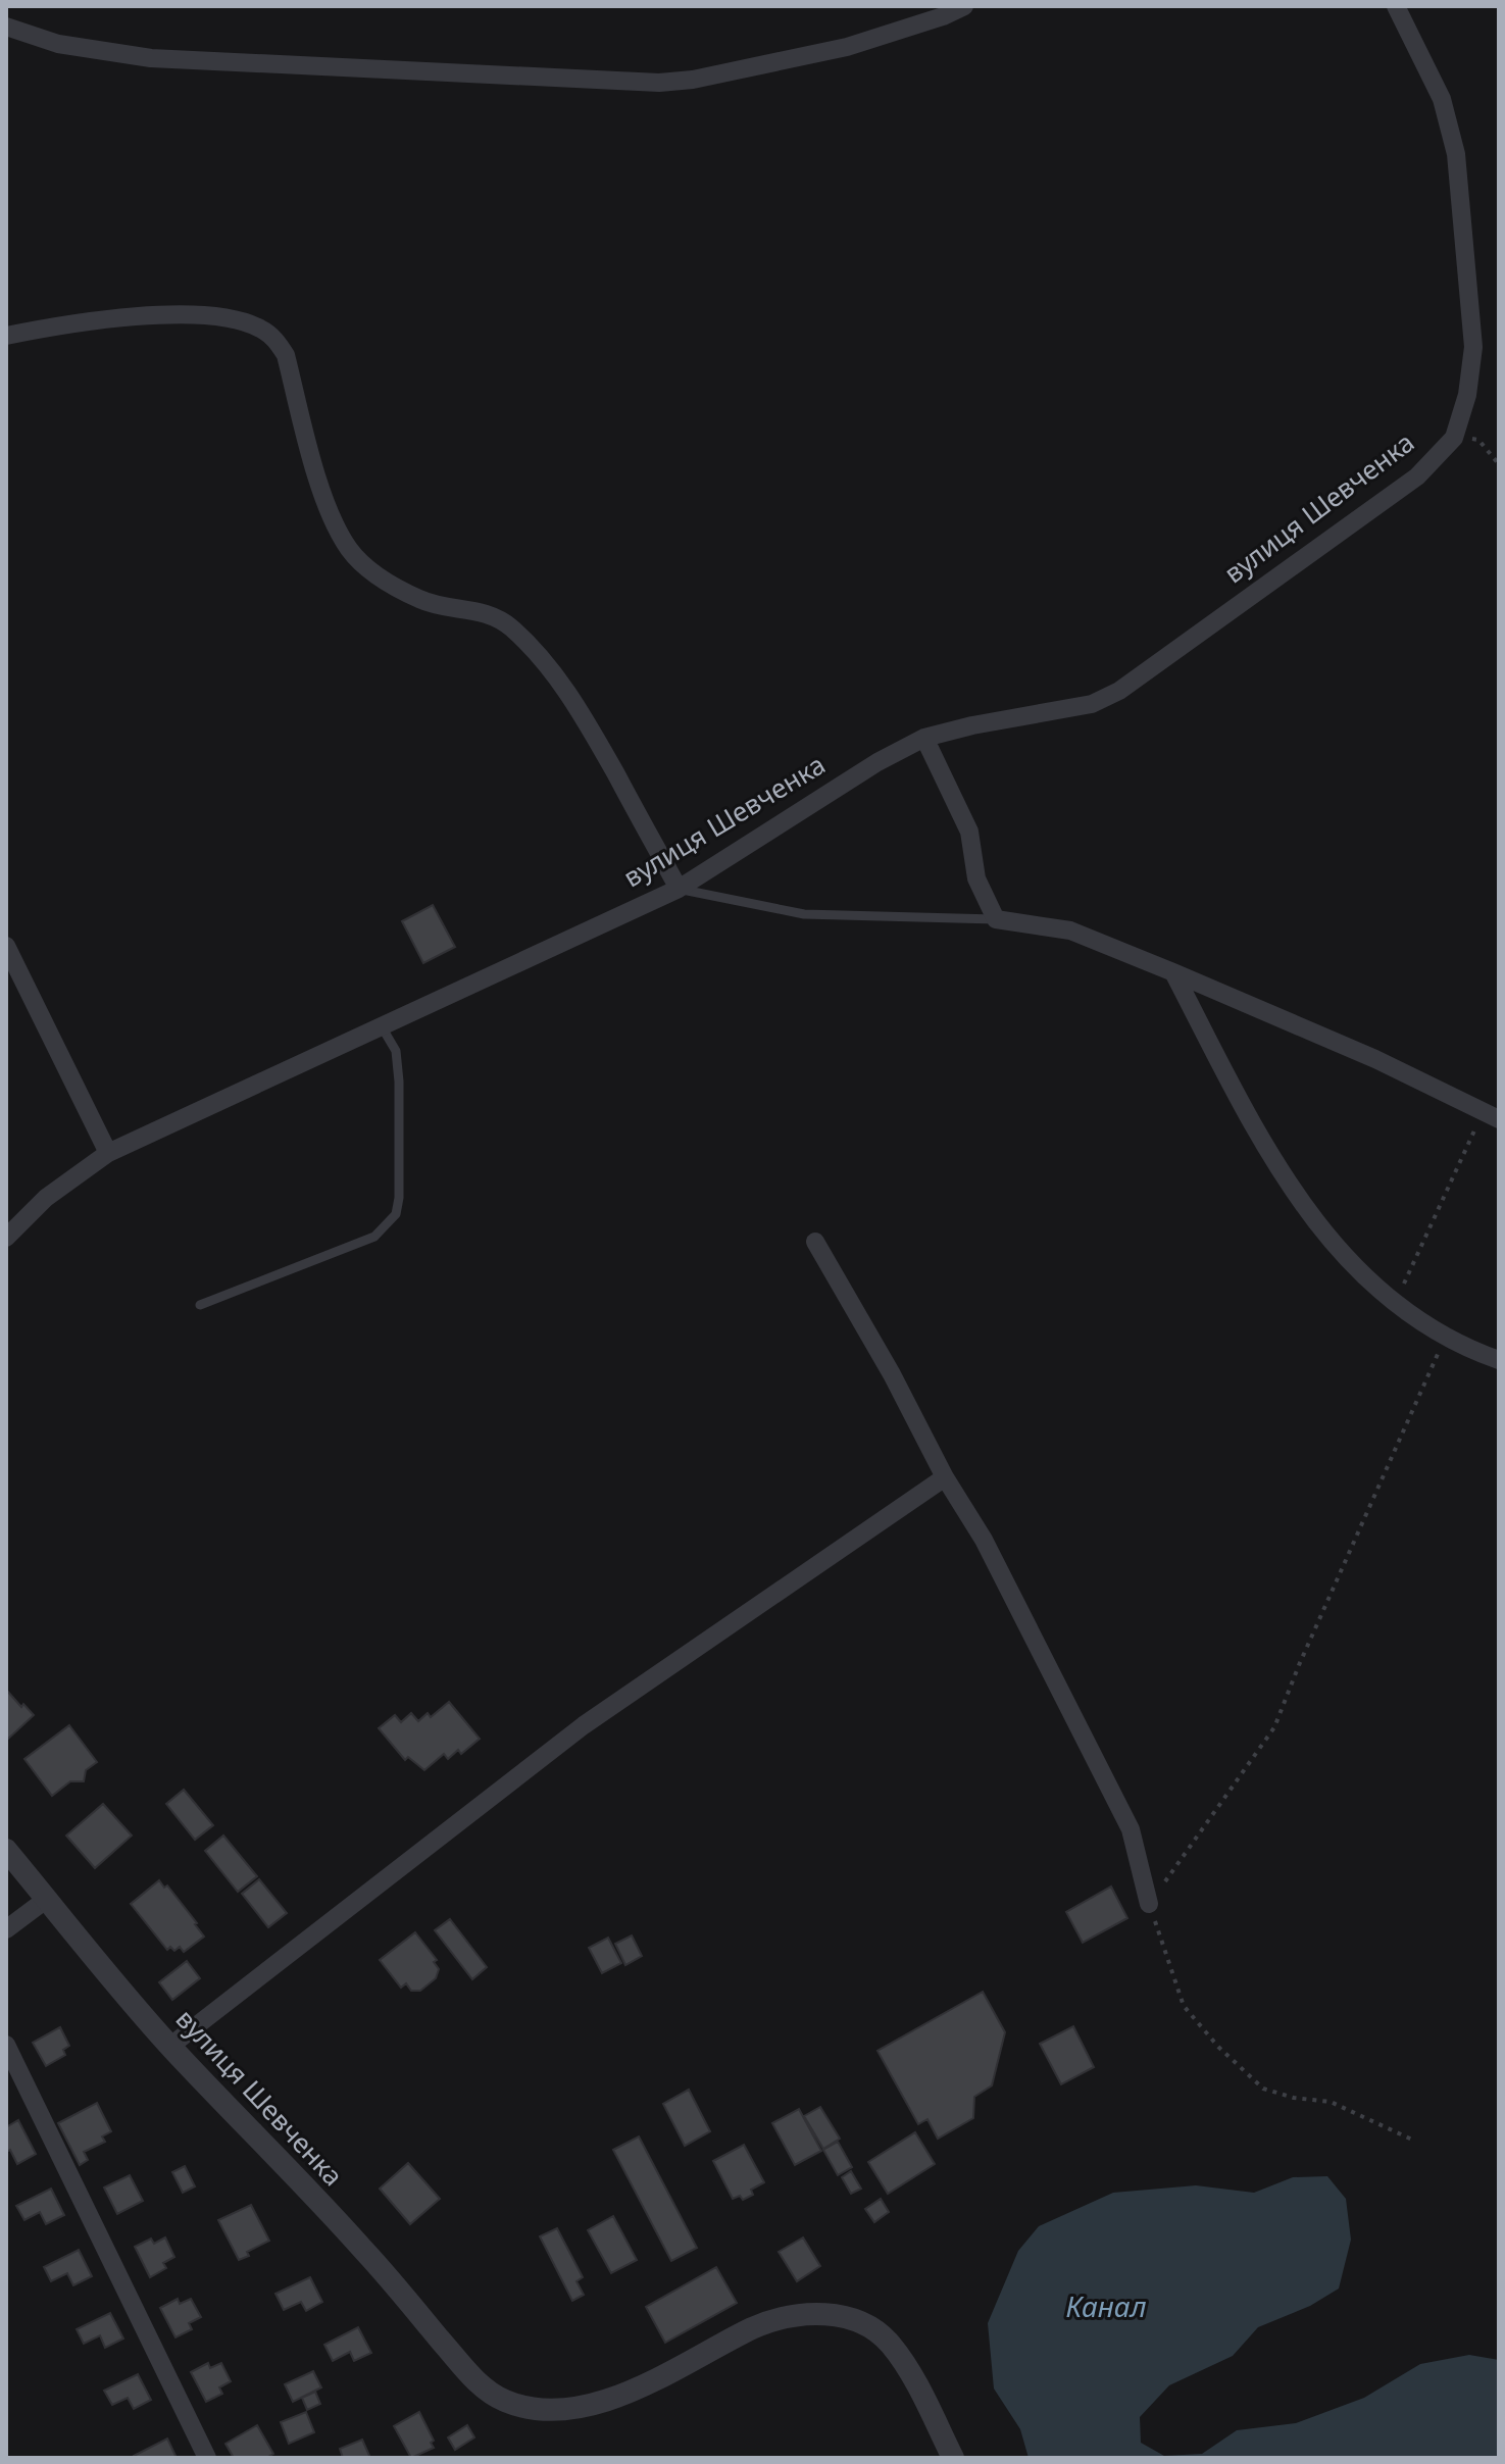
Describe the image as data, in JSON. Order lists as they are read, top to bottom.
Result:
{
  "streets": {
    "street": ["вулиця Шевченка"]
  },
  "water": ["Канал"]
}
